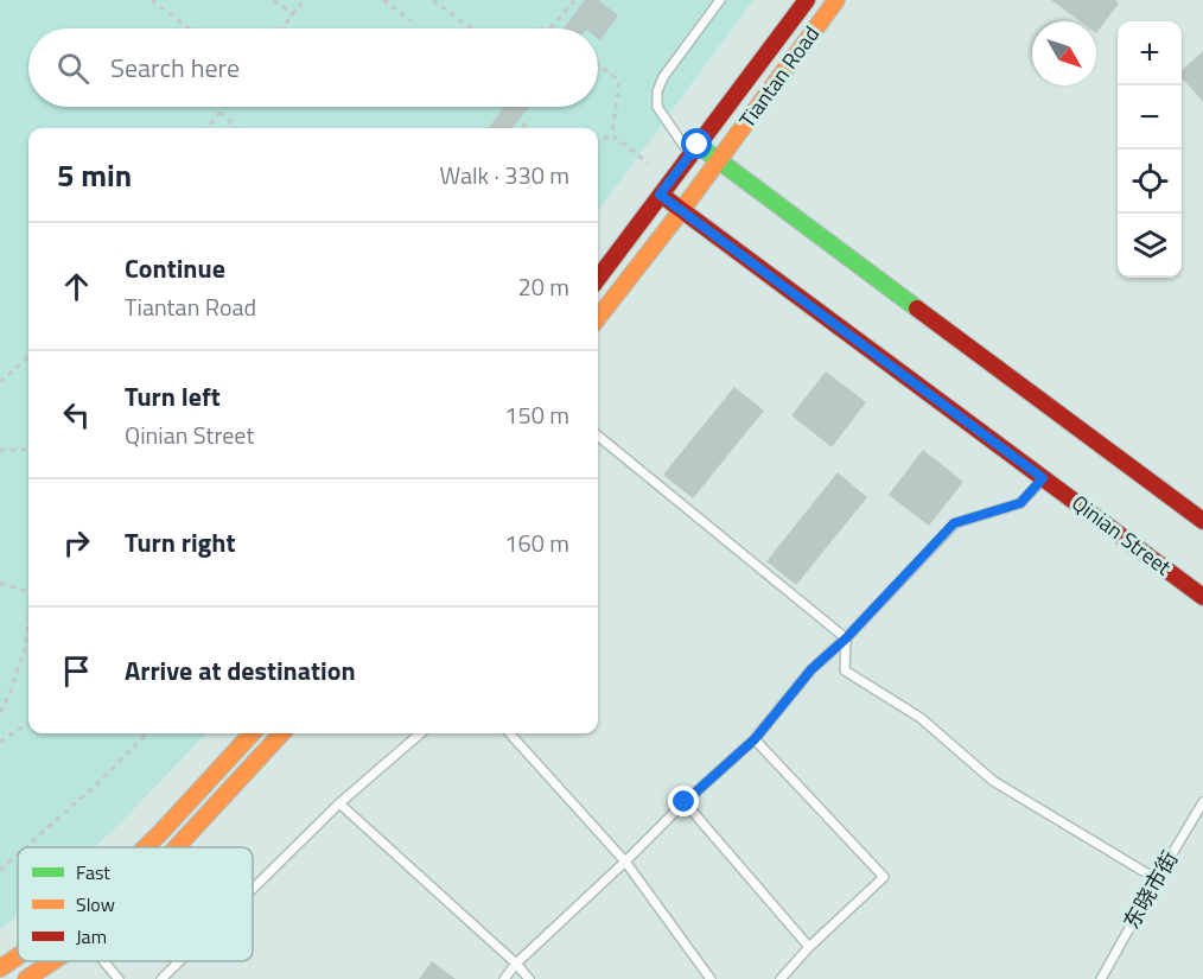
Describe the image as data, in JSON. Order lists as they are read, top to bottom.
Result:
{
  "streets": {
    "street": ["Tiantan Road", "Qinian Street"],
    "lane": ["东晓市街"]
  },
  "crossings": [
    ["Tiantan Road", "Qinian Street"]
  ],
  "legend": ["Fast", "Slow", "Jam"],
  "north": "bottom right",
  "page": {
    "map_buttons": ["+", "−"],
    "search": "Search here",
    "heading": ["5 min", "Walk · 330 m"],
    "list": [
      ["Continue", "Tiantan Road", "20 m"],
      ["Turn left", "Qinian Street", "150 m"],
      ["Turn right", "160 m"],
      "Arrive at destination"
    ]
  }
}
